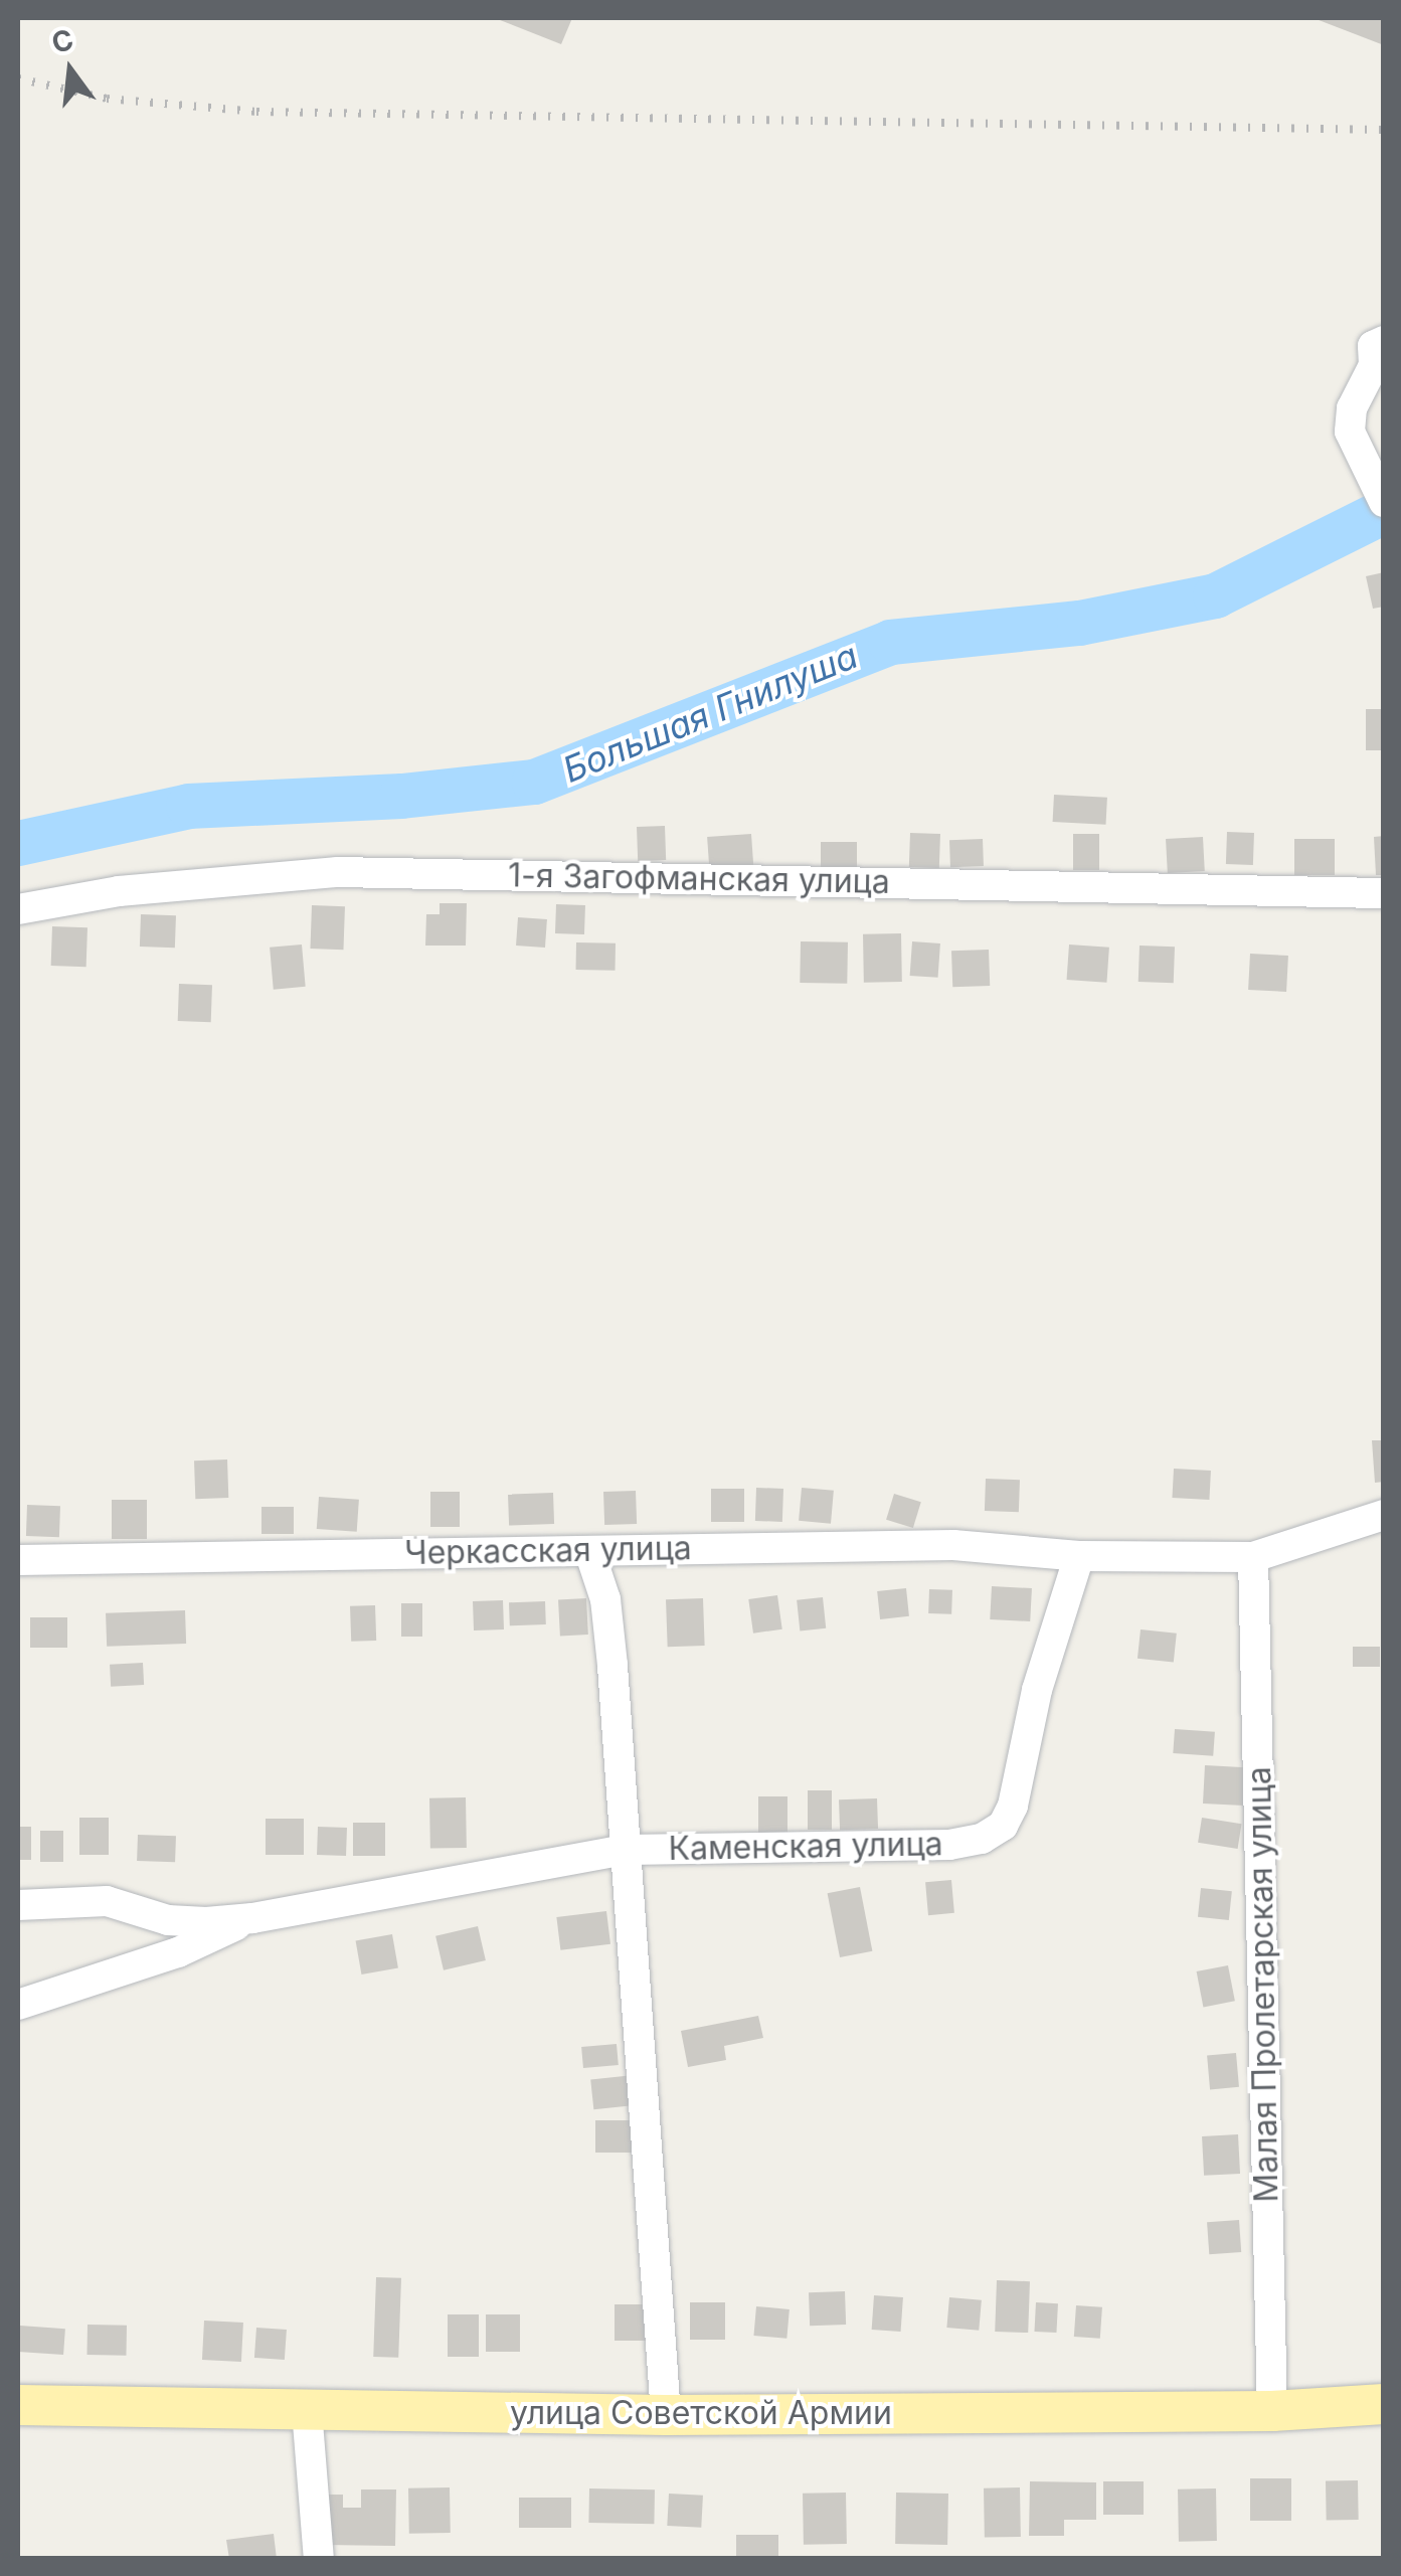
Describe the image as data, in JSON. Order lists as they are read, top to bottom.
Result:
{
  "streets": {
    "main road": ["улица Советской Армии"],
    "street": [
      "1-я Загофманская улица",
      "Черкасская улица",
      "Каменская улица",
      "Малая Пролетарская улица"
    ]
  },
  "crossings": [
    ["Черкасская улица", "Каменская улица"],
    ["Черкасская улица", "Малая Пролетарская улица"],
    ["Каменская улица", "улица Советской Армии"],
    ["Малая Пролетарская улица", "улица Советской Армии"]
  ],
  "water": ["Большая Гнилуша"],
  "north": "top"
}
